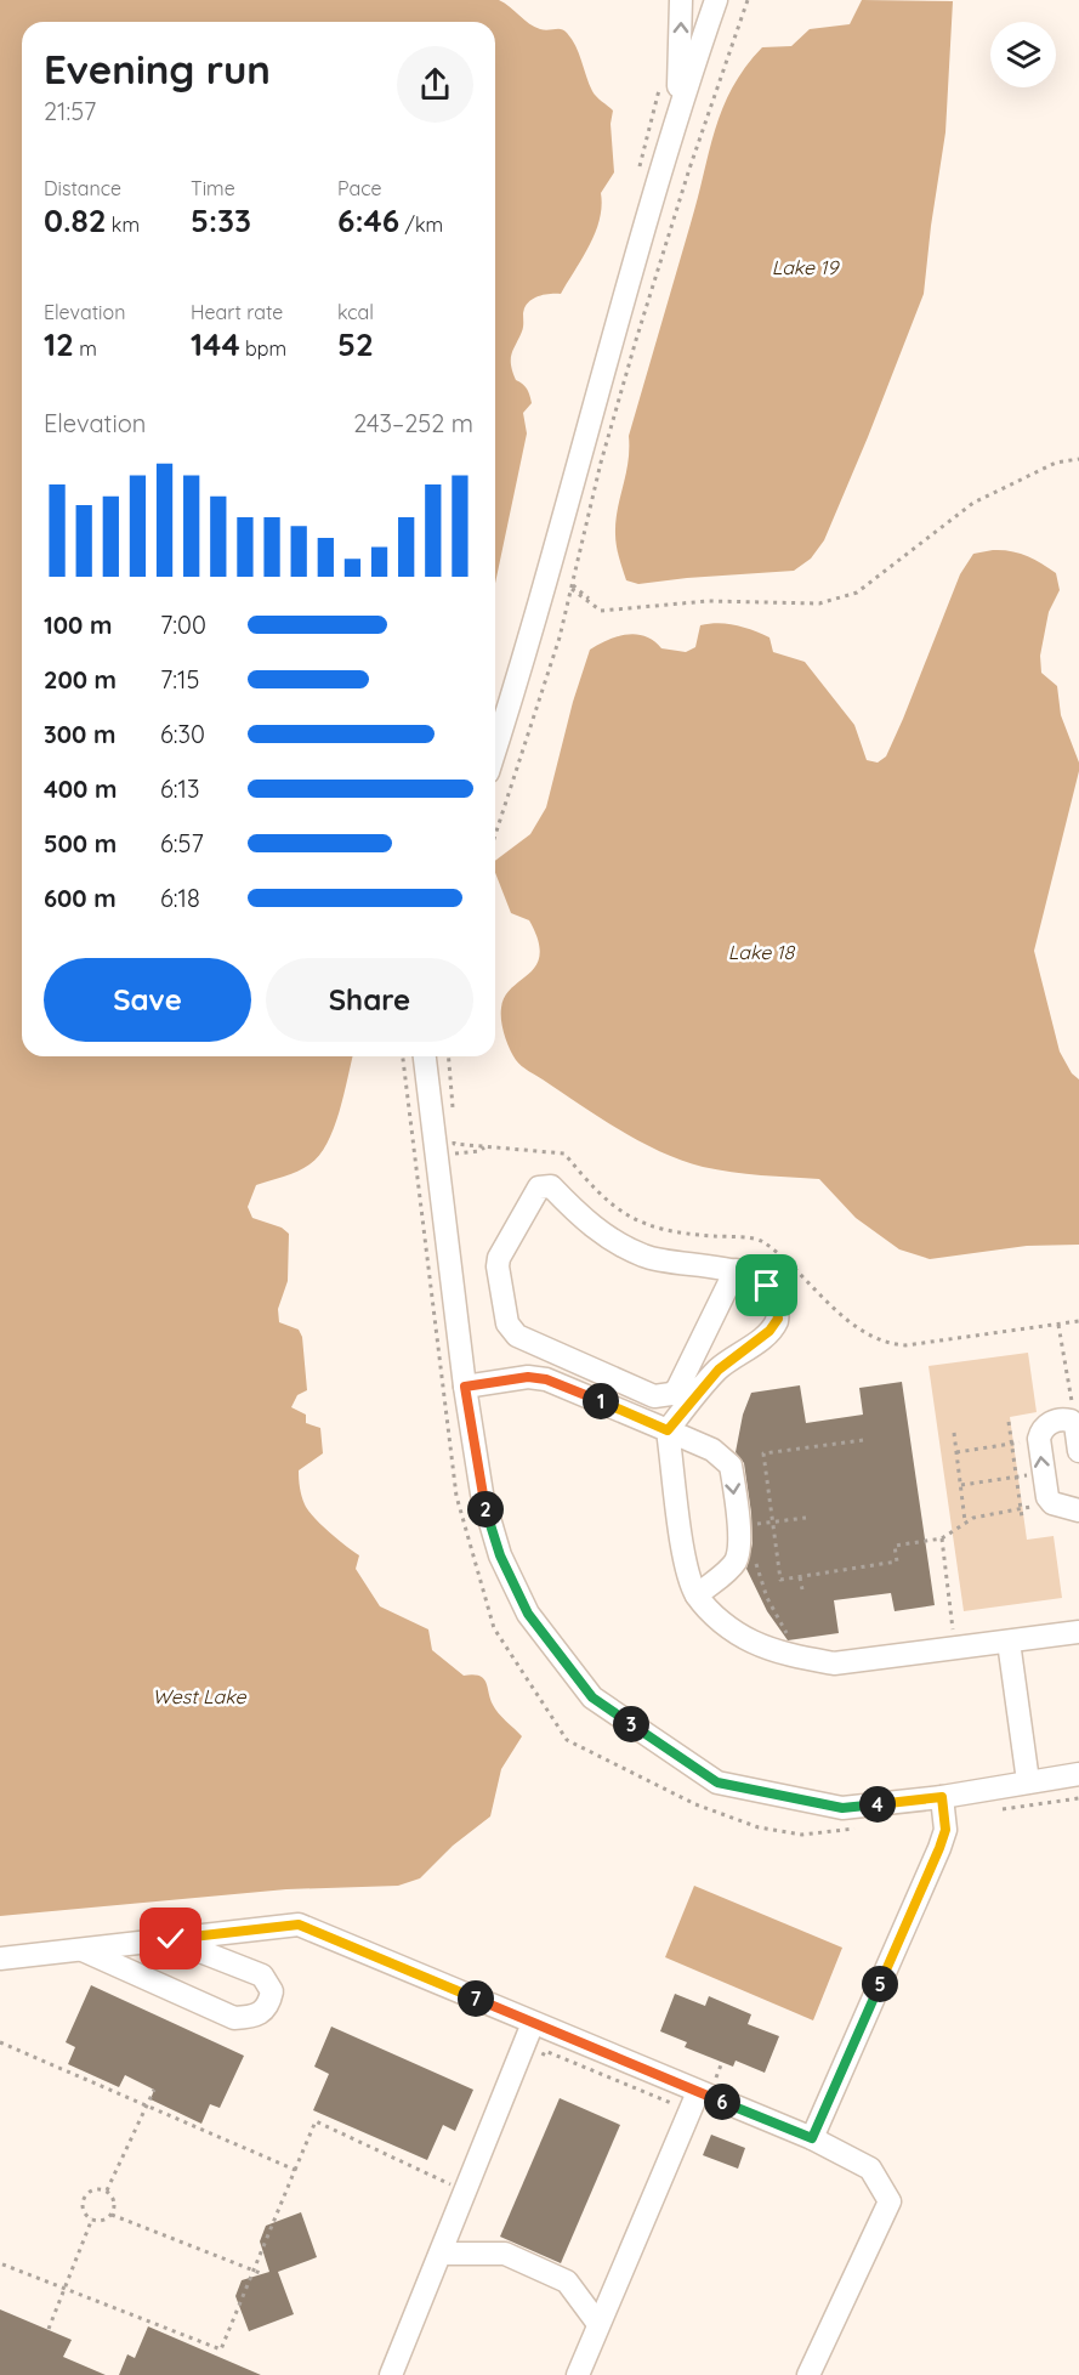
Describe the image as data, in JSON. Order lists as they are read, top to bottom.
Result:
{
  "water": ["Lake 19", "Lake 18", "West Lake"],
  "page": {
    "heading": ["Evening run", "21:57"],
    "stats": [
      ["Distance", "0.82 km"],
      ["Time", "5:33"],
      ["Pace", "6:46 /km"],
      ["Elevation", "12 m"],
      ["Heart rate", "144 bpm"],
      ["kcal", "52"]
    ],
    "chart": ["Elevation", "243–252 m"],
    "list": [
      {
        "name": "100 m",
        "note": "7:00"
      },
      {
        "name": "200 m",
        "note": "7:15"
      },
      {
        "name": "300 m",
        "note": "6:30"
      },
      {
        "name": "400 m",
        "note": "6:13"
      },
      {
        "name": "500 m",
        "note": "6:57"
      },
      {
        "name": "600 m",
        "note": "6:18"
      }
    ],
    "buttons": ["Save", "Share"],
    "pins": [
      "1",
      "2",
      "3",
      "4",
      "5",
      "7",
      "6"
    ]
  }
}
